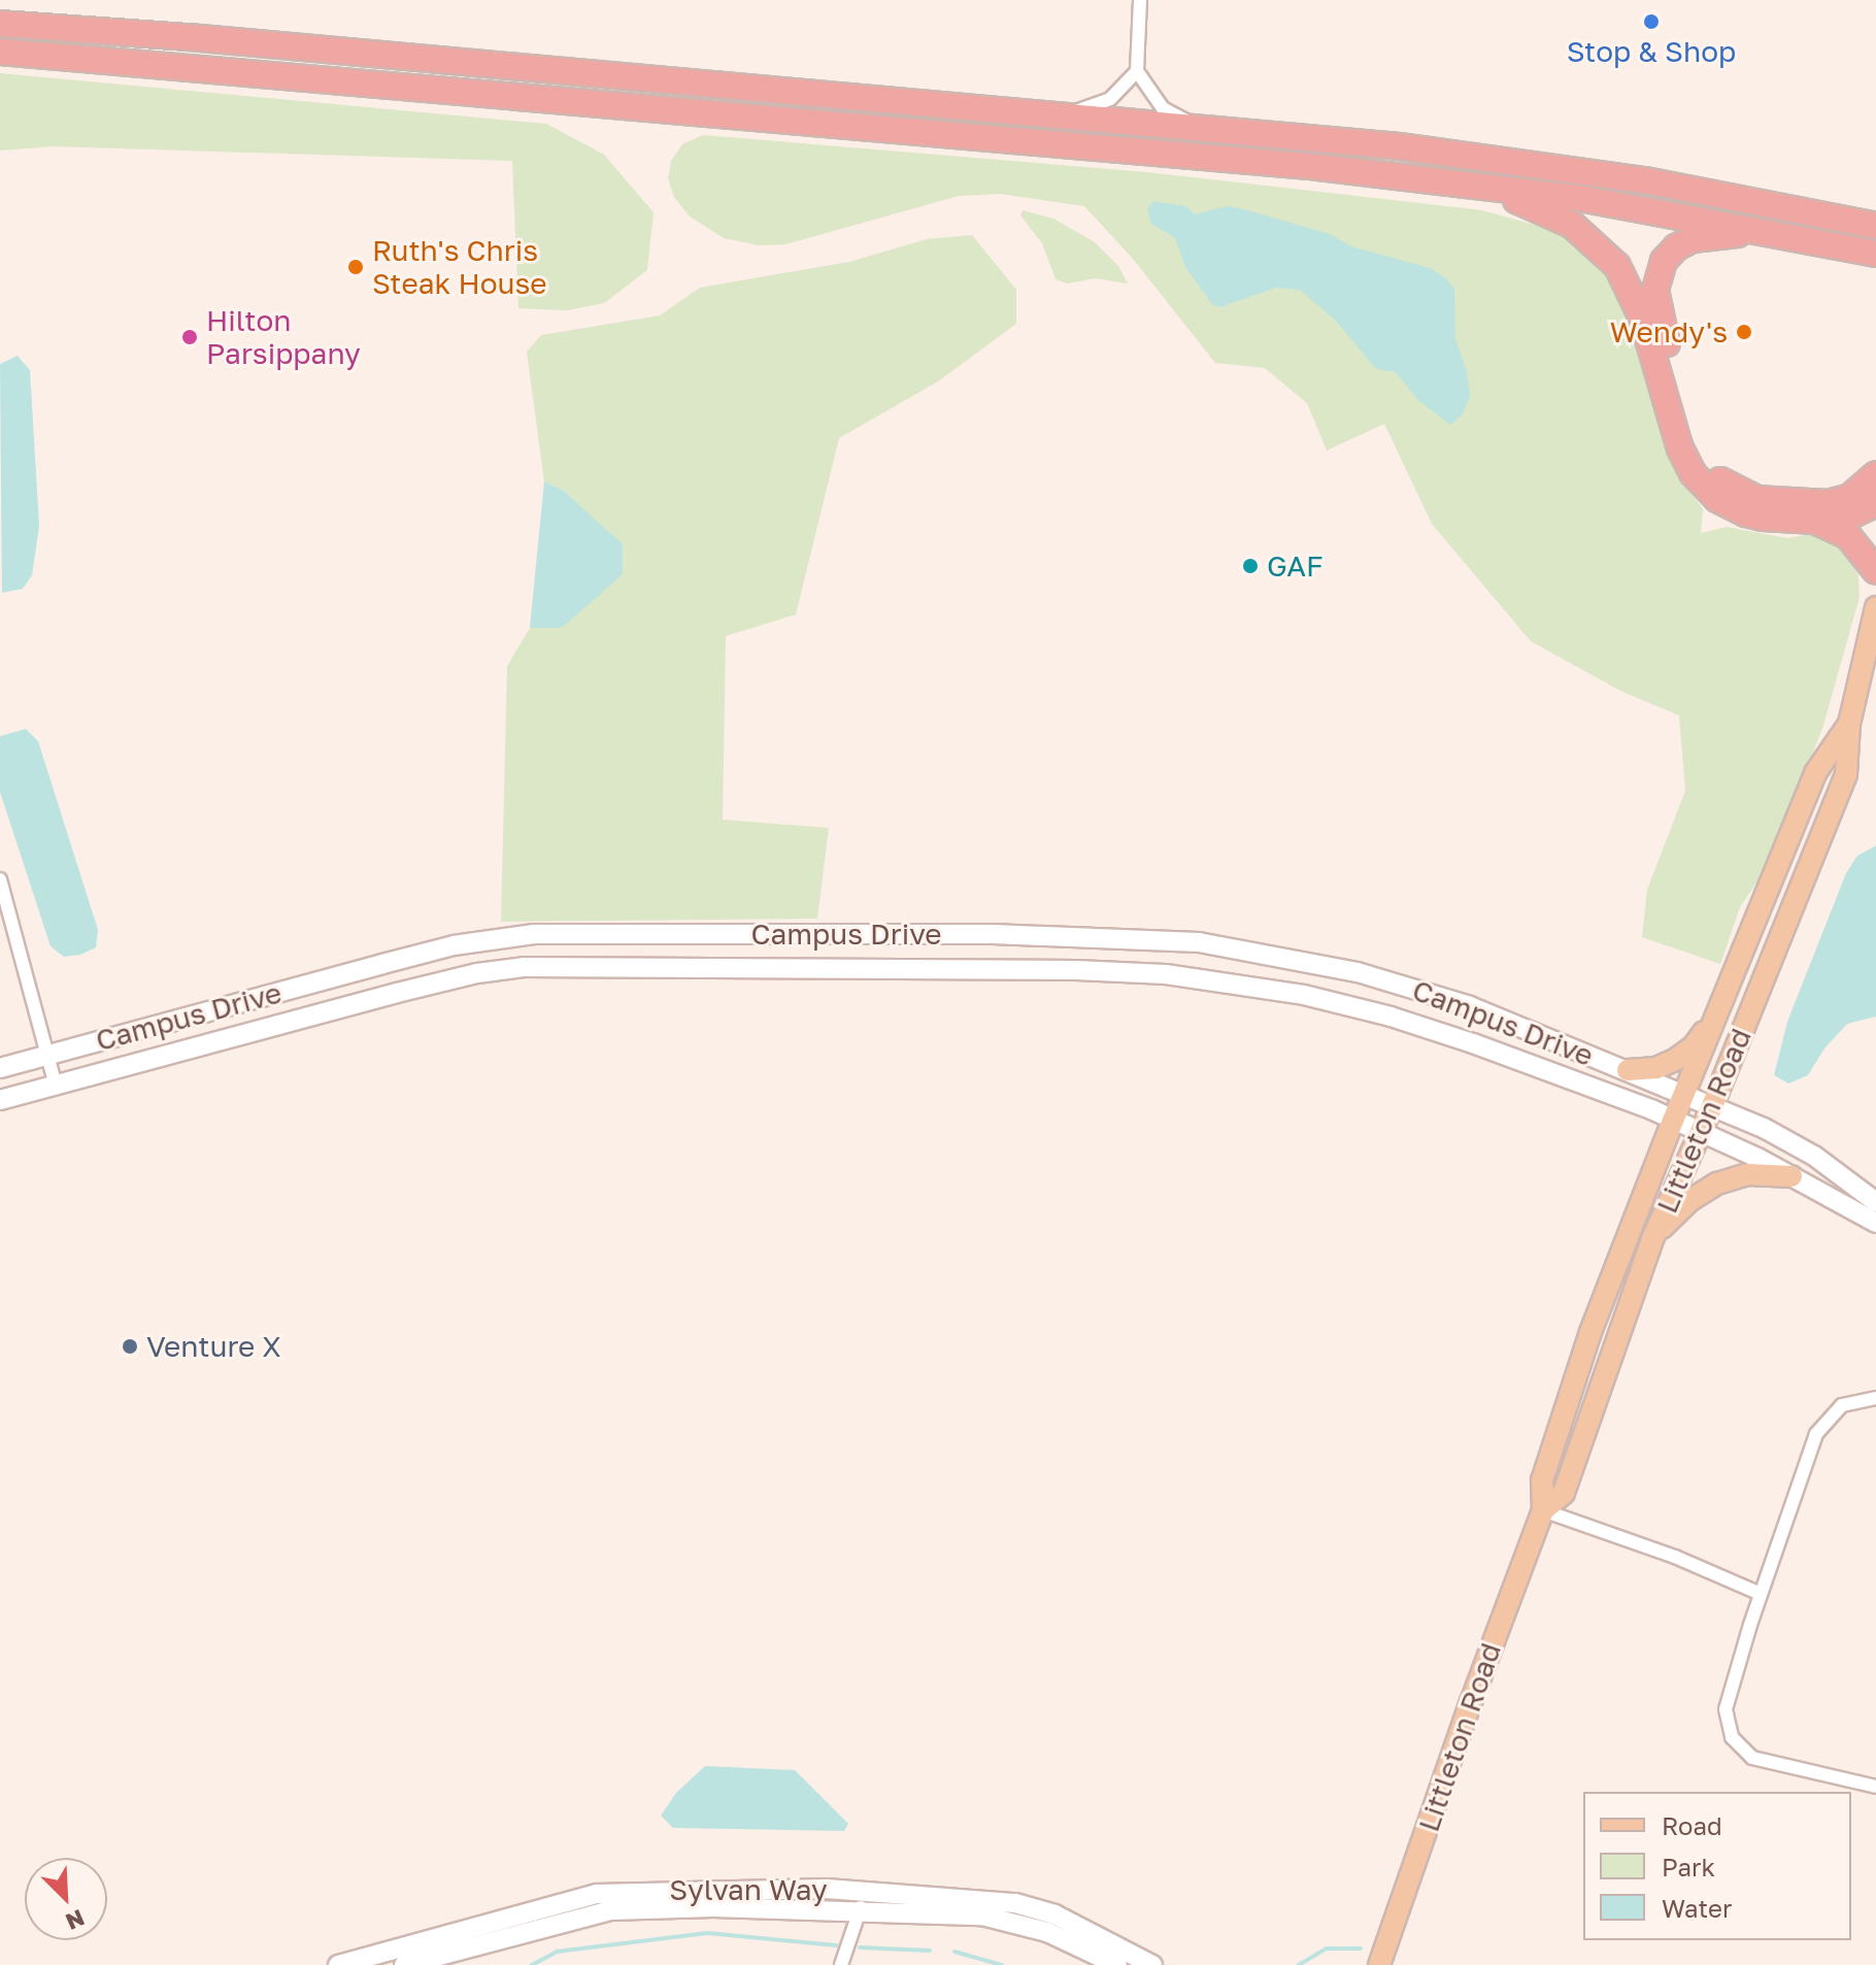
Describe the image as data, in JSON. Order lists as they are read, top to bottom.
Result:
{
  "streets": {
    "main road": ["Littleton Road"],
    "street": ["Campus Drive", "Sylvan Way"]
  },
  "crossings": [
    ["Campus Drive", "Littleton Road"]
  ],
  "places": [
    "Stop & Shop",
    "Ruth's Chris Steak House",
    "Wendy's",
    "Hilton Parsippany",
    "GAF",
    "Venture X"
  ],
  "legend": ["Road", "Park", "Water"],
  "north": "bottom right"
}
